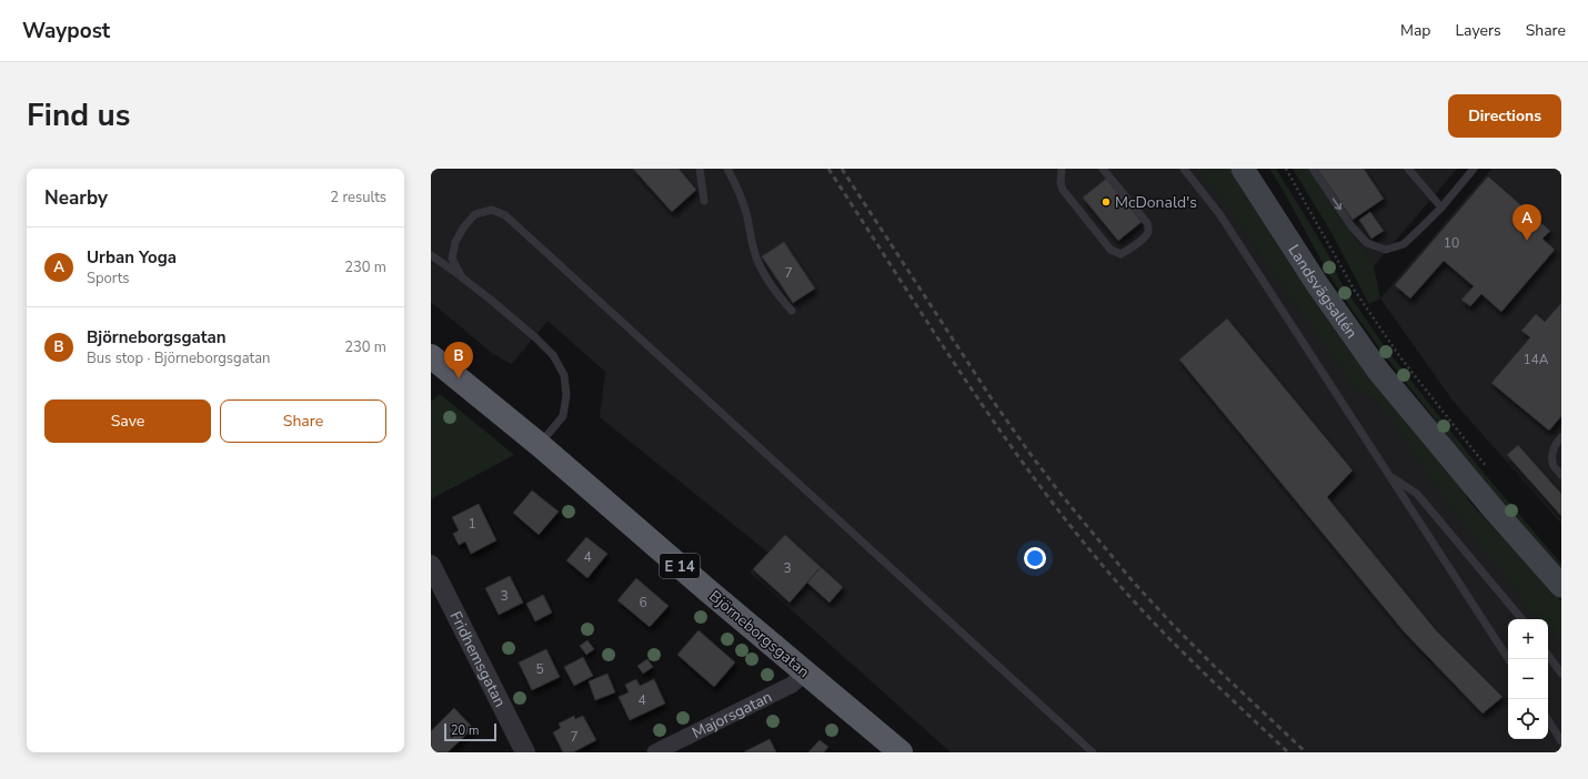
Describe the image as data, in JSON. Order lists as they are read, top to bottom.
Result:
{
  "streets": {
    "highway": ["E 14", "Björneborgsgatan"],
    "main road": ["Landsvägsallén"],
    "street": ["Fridhemsgatan", "Majorsgatan"]
  },
  "crossings": [
    ["Björneborgsgatan", "Majorsgatan"]
  ],
  "places": ["McDonald's"],
  "house_numbers": [
    "10",
    "7",
    "14A",
    "1",
    "4",
    "3",
    "3",
    "6",
    "5",
    "4",
    "7"
  ],
  "scale_bar": "20 m",
  "page": {
    "header": "Waypost",
    "nav": ["Map", "Layers", "Share"],
    "title": "Find us",
    "buttons": [
      "Directions",
      ["Save", "Share"]
    ],
    "heading": ["Nearby", "2 results"],
    "pins": ["A", "B"],
    "list": [
      {
        "mark": "A",
        "name": "Urban Yoga",
        "note": "Sports",
        "value": "230 m"
      },
      {
        "mark": "B",
        "name": "Björneborgsgatan",
        "note": "Bus stop · Björneborgsgatan",
        "value": "230 m"
      }
    ],
    "map_buttons": ["+", "−"],
    "scale": "20 m"
  }
}
